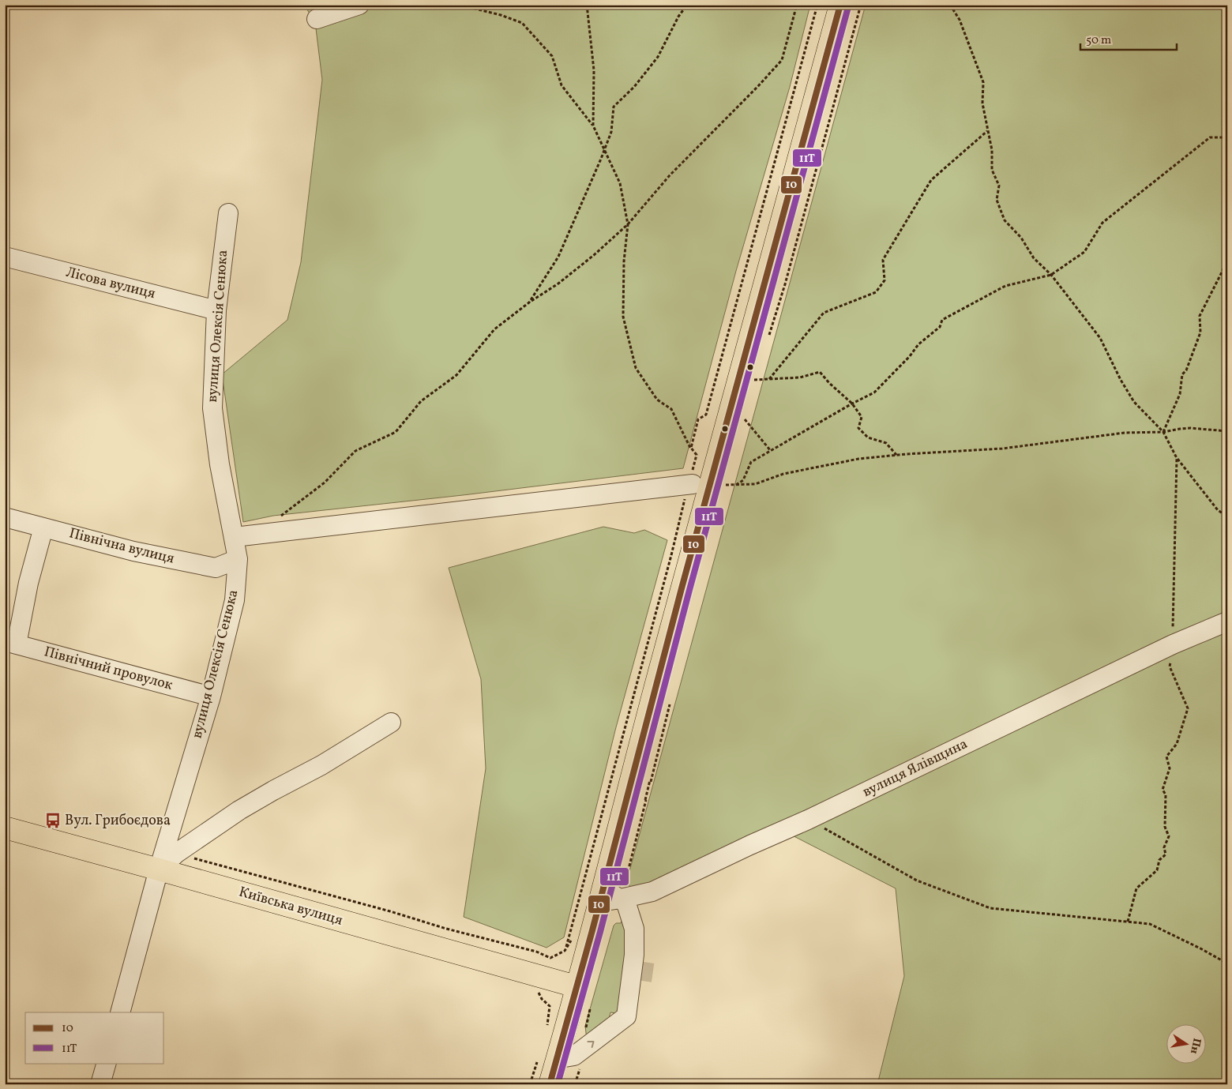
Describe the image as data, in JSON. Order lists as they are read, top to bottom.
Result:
{
  "streets": {
    "main road": ["Київська вулиця"],
    "street": [
      "Лісова вулиця",
      "вулиця Олексія Сенюка",
      "Північна вулиця",
      "Північний провулок",
      "вулиця Ялівщина"
    ]
  },
  "crossings": [
    ["Лісова вулиця", "вулиця Олексія Сенюка"],
    ["вулиця Олексія Сенюка", "Північна вулиця"],
    ["вулиця Олексія Сенюка", "Північний провулок"],
    ["вулиця Олексія Сенюка", "Київська вулиця"]
  ],
  "places": {
    "bus stop": ["Вул. Грибоєдова"]
  },
  "lines": ["transit line 10", "transit line 11Т"],
  "legend": ["10", "11Т"],
  "scale_bar": "50 m",
  "north": "right"
}
